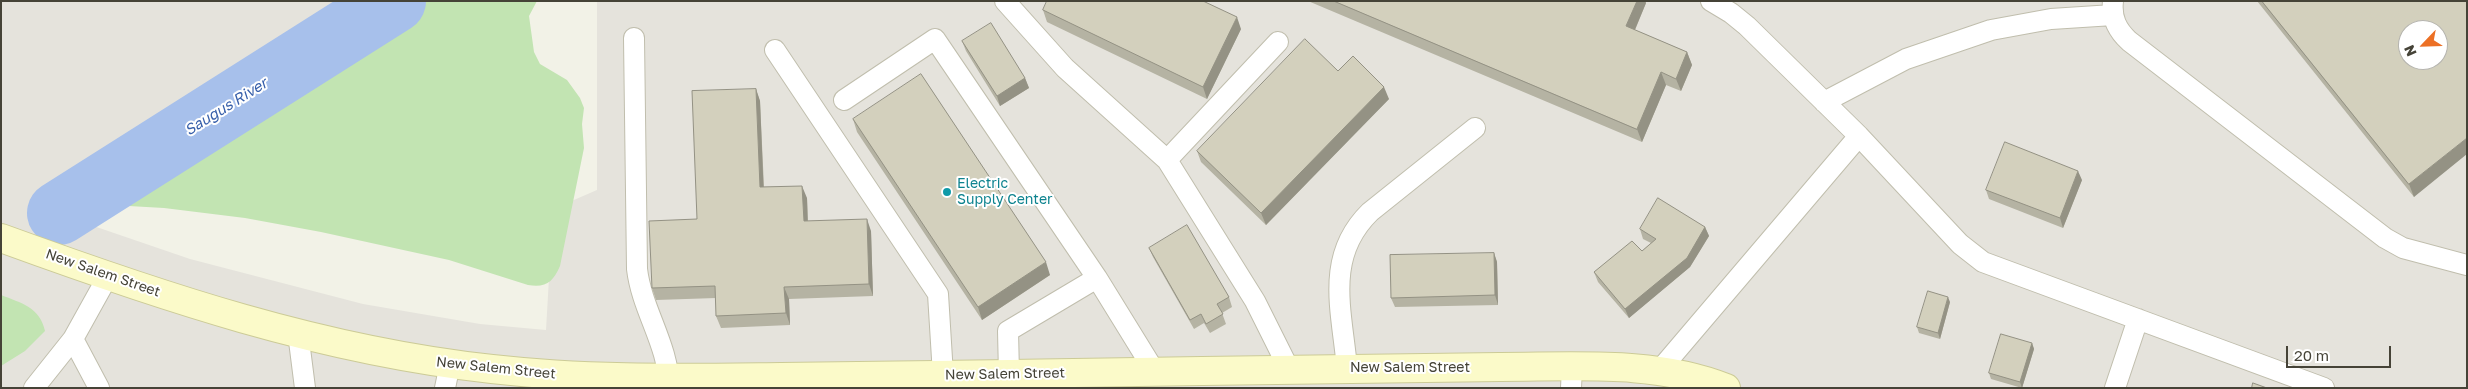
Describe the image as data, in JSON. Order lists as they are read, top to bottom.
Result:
{
  "streets": {
    "street": ["New Salem Street"]
  },
  "water": ["Saugus River"],
  "places": ["Electric Supply Center"],
  "scale_bar": "20 m",
  "north": "bottom left"
}
